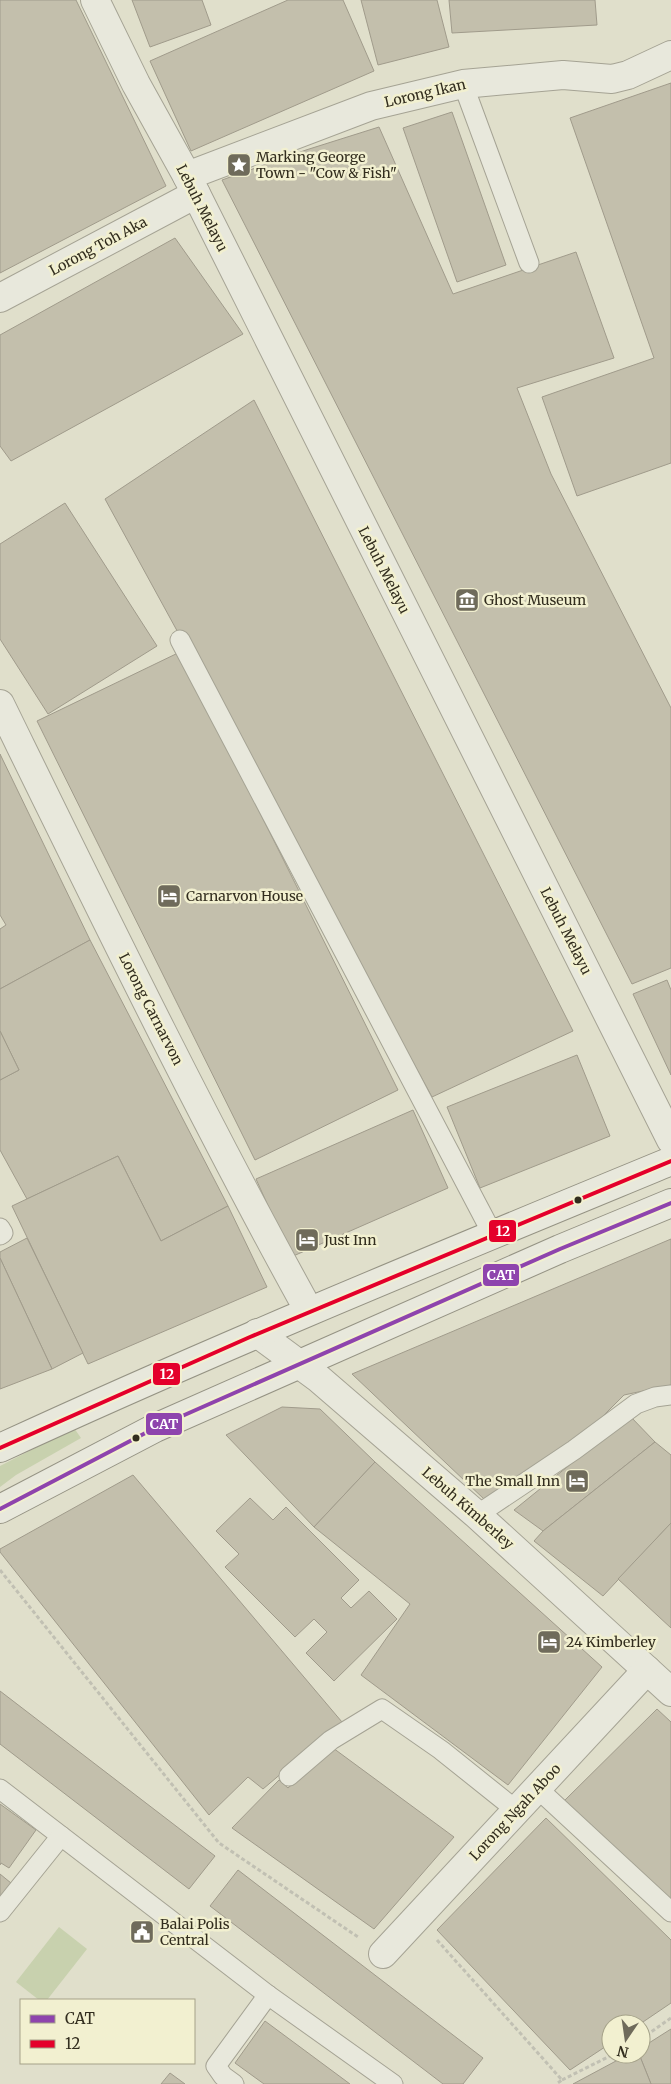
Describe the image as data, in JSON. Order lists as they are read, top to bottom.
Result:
{
  "streets": {
    "street": [
      "Lorong Ikan",
      "Lebuh Melayu",
      "Lorong Toh Aka",
      "Lorong Carnarvon",
      "Lebuh Kimberley",
      "Lorong Ngah Aboo"
    ]
  },
  "crossings": [
    ["Lorong Ikan", "Lebuh Melayu"],
    ["Lorong Ikan", "Lorong Toh Aka"],
    ["Lebuh Melayu", "Lorong Toh Aka"],
    ["Lebuh Kimberley", "Lorong Ngah Aboo"]
  ],
  "places": {
    "place": ["Marking George Town - \"Cow & Fish\""],
    "museum": ["Ghost Museum"],
    "hotel": [
      "Carnarvon House",
      "Just Inn",
      "The Small Inn",
      "24 Kimberley"
    ],
    "public building": ["Balai Polis Central"]
  },
  "lines": ["transit line 12", "transit line CAT"],
  "legend": ["CAT", "12"],
  "north": "bottom"
}
